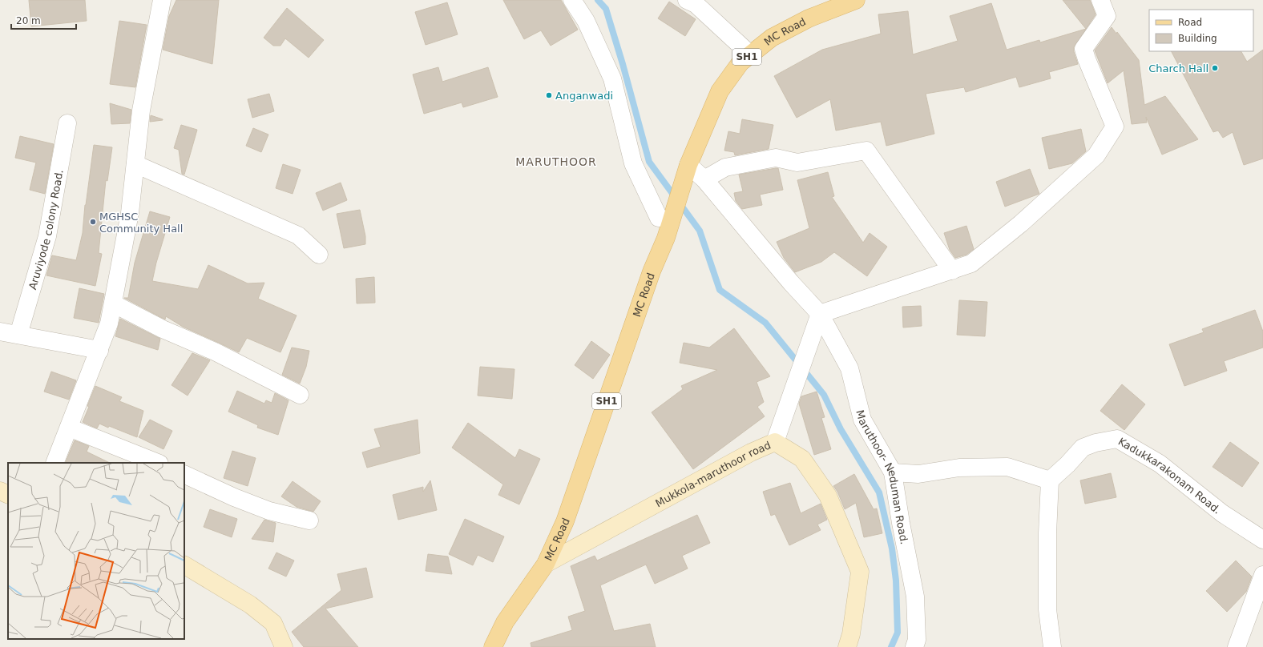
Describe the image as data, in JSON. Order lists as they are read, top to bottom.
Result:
{
  "streets": {
    "main road": ["MC Road", "SH1"],
    "street": [
      "Aruviyode colony Road.",
      "Mukkola-maruthoor road",
      "Kadukkarakonam Road.",
      "Maruthoor- Neduman Road."
    ]
  },
  "crossings": [
    ["MC Road", "Mukkola-maruthoor road"],
    ["MC Road", "Maruthoor- Neduman Road."]
  ],
  "districts": ["MARUTHOOR"],
  "places": ["Charch Hall", "Anganwadi", "MGHSC Community Hall"],
  "legend": ["Road", "Building"],
  "scale_bar": "20 m"
}
